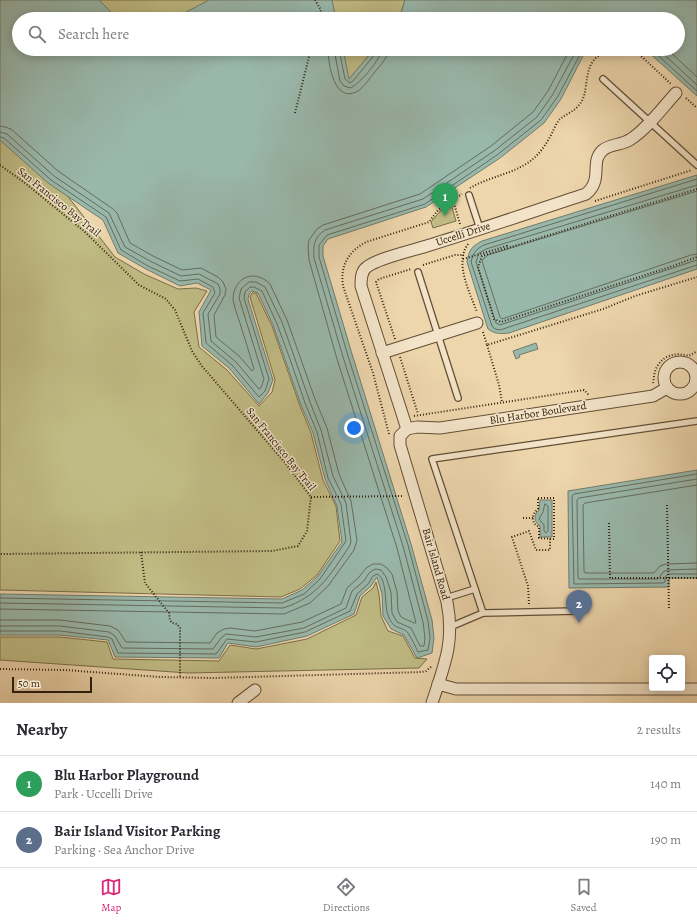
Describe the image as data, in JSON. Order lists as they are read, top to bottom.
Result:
{
  "streets": {
    "street": ["Uccelli Drive", "Blu Harbor Boulevard", "Bair Island Road"],
    "path": ["San Francisco Bay Trail"]
  },
  "crossings": [
    ["Uccelli Drive", "Blu Harbor Boulevard"],
    ["Uccelli Drive", "Bair Island Road"],
    ["Blu Harbor Boulevard", "Bair Island Road"]
  ],
  "scale_bar": "50 m",
  "page": {
    "search": "Search here",
    "pins": ["1", "2"],
    "scale": "50 m",
    "heading": ["Nearby", "2 results"],
    "list": [
      {
        "mark": "1",
        "name": "Blu Harbor Playground",
        "note": "Park · Uccelli Drive",
        "value": "140 m"
      },
      {
        "mark": "2",
        "name": "Bair Island Visitor Parking",
        "note": "Parking · Sea Anchor Drive",
        "value": "190 m"
      }
    ],
    "nav": ["Map", "Directions", "Saved"]
  }
}
